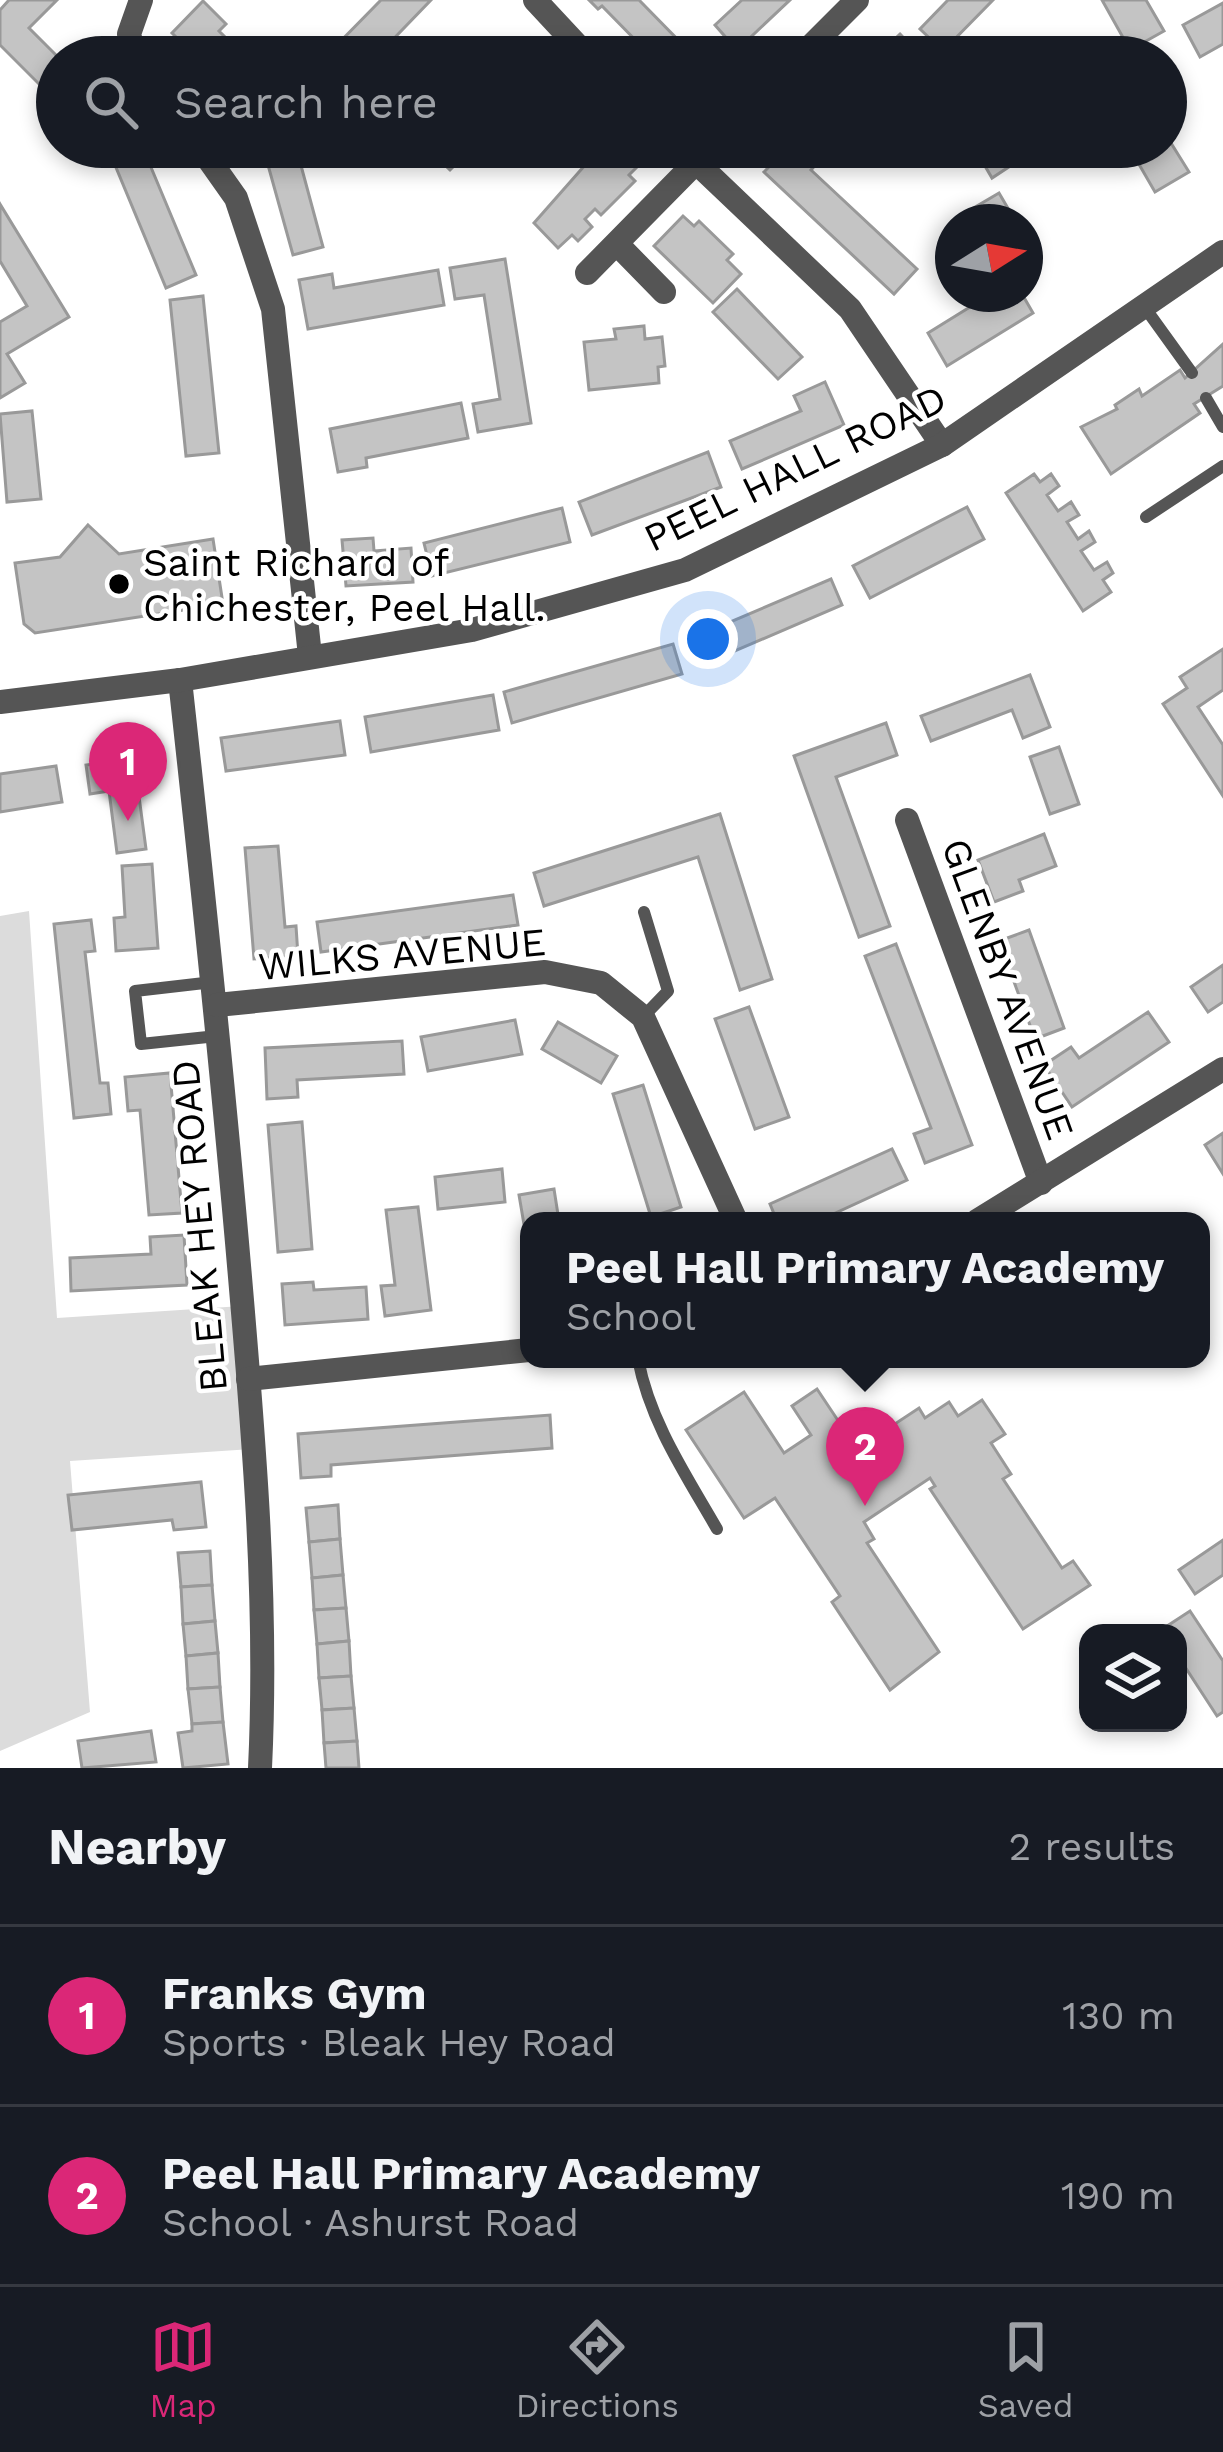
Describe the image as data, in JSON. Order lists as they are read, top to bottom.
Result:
{
  "streets": {
    "street": [
      "PEEL HALL ROAD",
      "WILKS AVENUE",
      "GLENBY AVENUE",
      "BLEAK HEY ROAD"
    ]
  },
  "crossings": [
    ["PEEL HALL ROAD", "BLEAK HEY ROAD"],
    ["WILKS AVENUE", "BLEAK HEY ROAD"]
  ],
  "places": ["Saint Richard of Chichester, Peel Hall."],
  "north": "right",
  "page": {
    "search": "Search here",
    "pins": ["1", "2"],
    "popup": ["Peel Hall Primary Academy", "School"],
    "heading": ["Nearby", "2 results"],
    "list": [
      {
        "mark": "1",
        "name": "Franks Gym",
        "note": "Sports · Bleak Hey Road",
        "value": "130 m"
      },
      {
        "mark": "2",
        "name": "Peel Hall Primary Academy",
        "note": "School · Ashurst Road",
        "value": "190 m"
      }
    ],
    "nav": ["Map", "Directions", "Saved"]
  }
}
